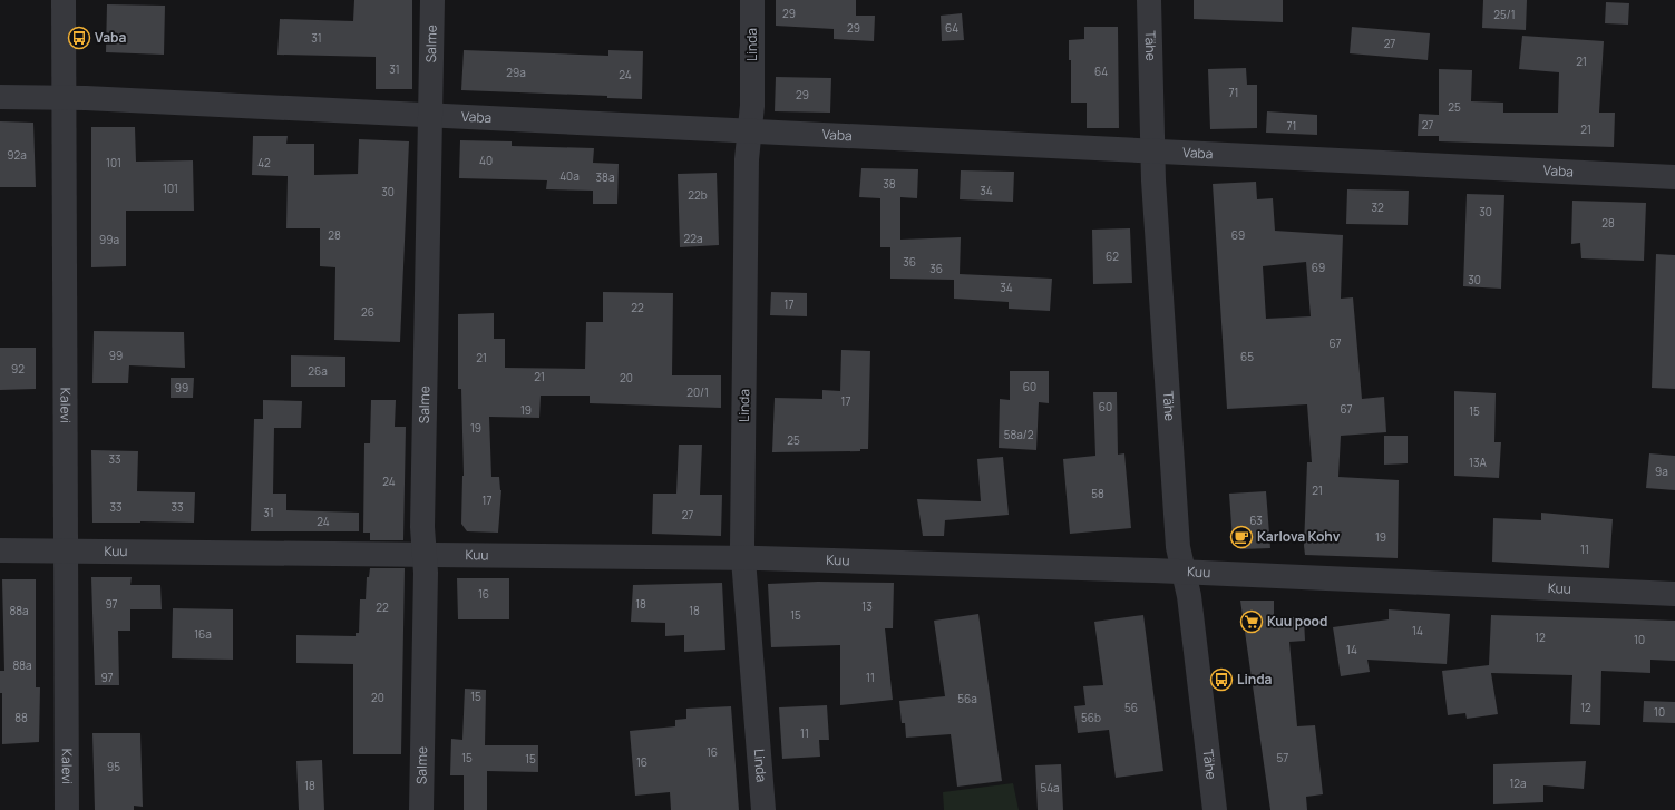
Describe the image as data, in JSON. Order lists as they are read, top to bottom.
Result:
{
  "streets": {
    "street": [
      "Salme",
      "Linda",
      "Tähe",
      "Vaba",
      "Kalevi",
      "Kuu"
    ]
  },
  "crossings": [
    ["Salme", "Vaba"],
    ["Salme", "Kuu"],
    ["Linda", "Vaba"],
    ["Linda", "Kuu"],
    ["Tähe", "Vaba"],
    ["Tähe", "Kuu"],
    ["Vaba", "Kalevi"],
    ["Kalevi", "Kuu"]
  ],
  "places": {
    "bus stop": ["Vaba", "Linda"],
    "cafe": ["Karlova Kohv"],
    "supermarket": ["Kuu pood"]
  },
  "house_numbers": [
    "29",
    "25/1",
    "29",
    "64",
    "31",
    "27",
    "21",
    "31",
    "64",
    "29a",
    "24",
    "71",
    "29",
    "25",
    "27",
    "71",
    "21",
    "92a",
    "40",
    "101",
    "42",
    "40a",
    "38a",
    "38",
    "101",
    "34",
    "30",
    "22b",
    "32",
    "30",
    "28",
    "28",
    "69",
    "22a",
    "99a",
    "62",
    "36",
    "69",
    "36",
    "30",
    "34",
    "17",
    "22",
    "26",
    "67",
    "99",
    "65",
    "21",
    "92",
    "26a",
    "21",
    "20",
    "60",
    "99",
    "20/1",
    "17",
    "60",
    "67",
    "19",
    "15",
    "19",
    "58a/2",
    "25",
    "33",
    "13A",
    "9a",
    "24",
    "21",
    "58",
    "17",
    "33",
    "33",
    "31",
    "27",
    "63",
    "24",
    "19",
    "11",
    "16",
    "97",
    "18",
    "13",
    "22",
    "88a",
    "18",
    "15",
    "14",
    "16a",
    "12",
    "10",
    "14",
    "88a",
    "97",
    "11",
    "15",
    "20",
    "56a",
    "56",
    "12",
    "10",
    "88",
    "56b",
    "11",
    "16",
    "15",
    "57",
    "15",
    "16",
    "95",
    "12a",
    "18",
    "54a"
  ]
}
